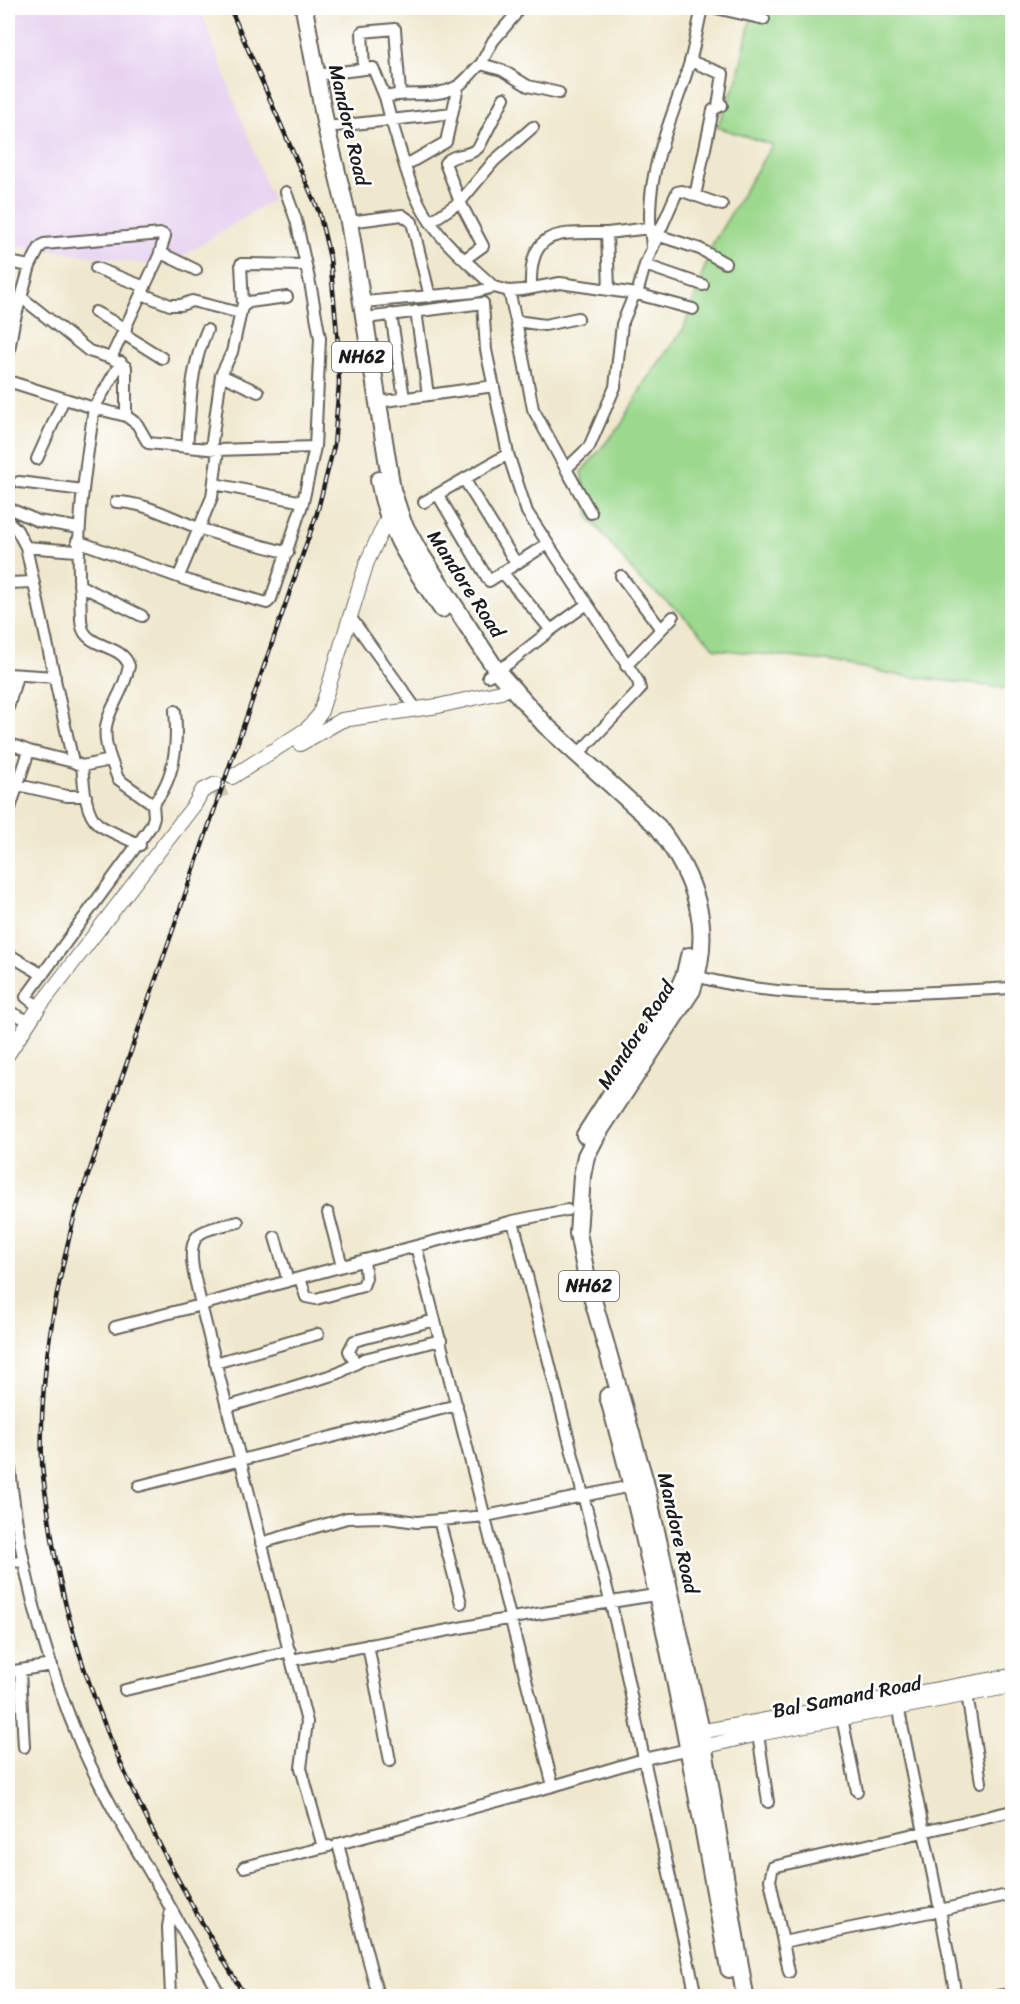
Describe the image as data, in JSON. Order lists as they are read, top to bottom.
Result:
{
  "streets": {
    "highway": ["Mandore Road", "NH62"],
    "main road": ["Bal Samand Road"]
  },
  "crossings": [
    ["Mandore Road", "Bal Samand Road"]
  ]
}
